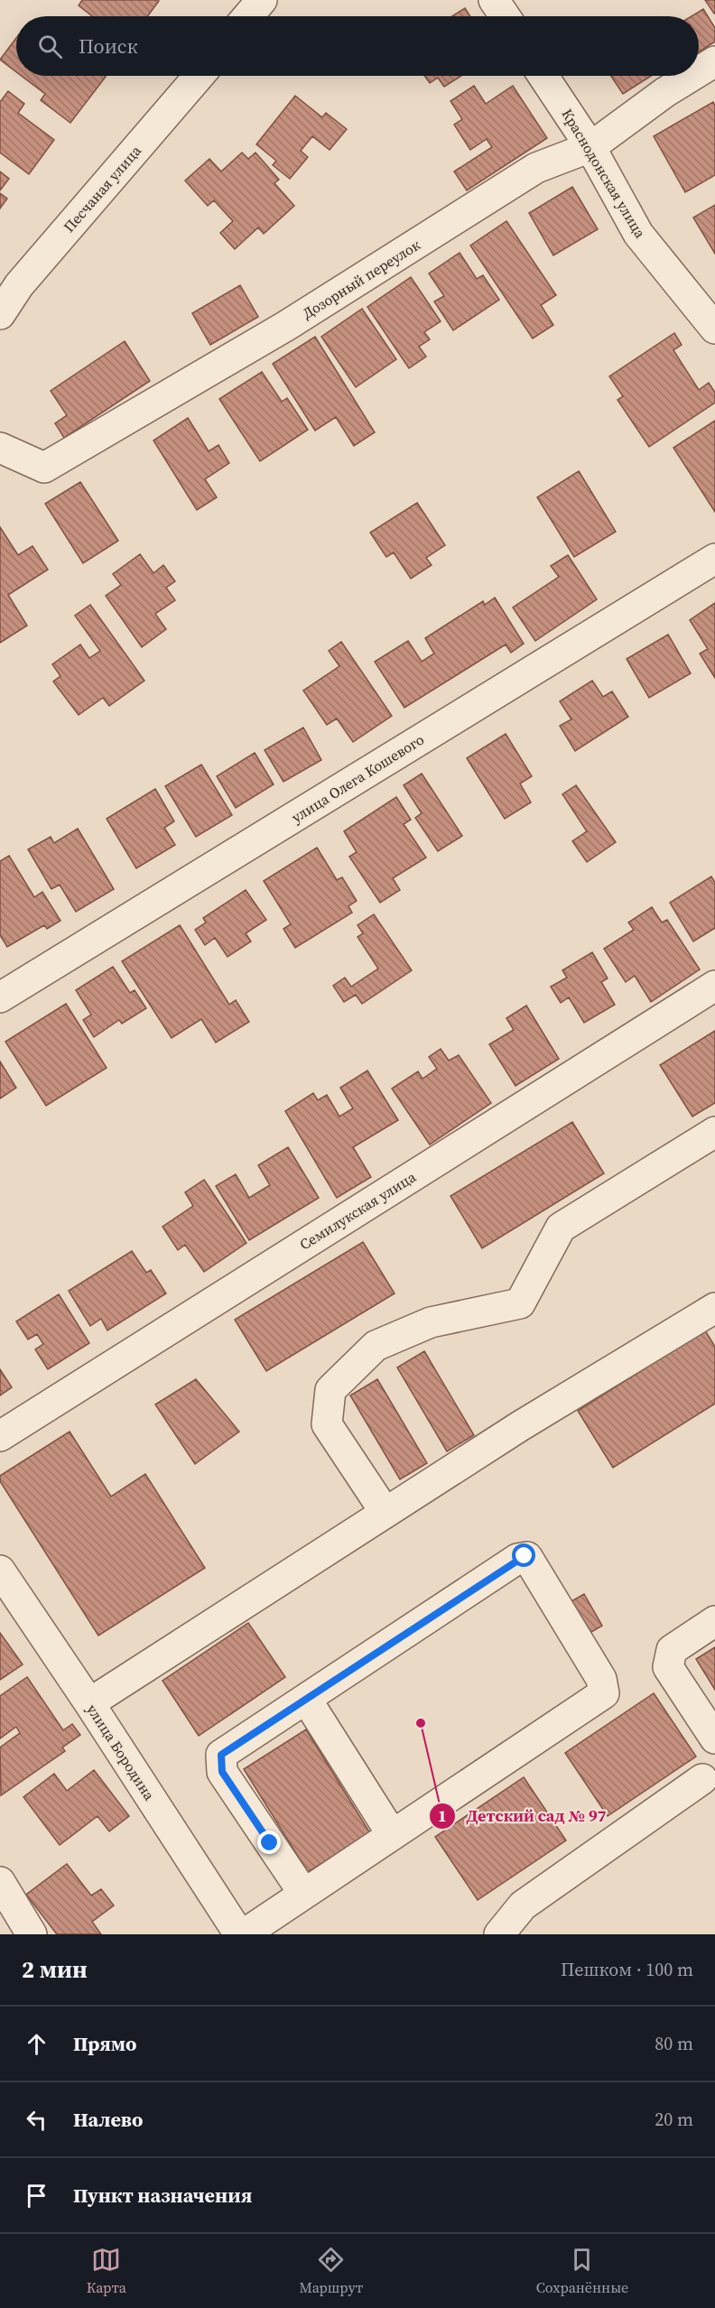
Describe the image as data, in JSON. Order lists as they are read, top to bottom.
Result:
{
  "streets": {
    "street": [
      "Краснодонская улица",
      "Песчаная улица",
      "Дозорный переулок",
      "улица Олега Кошевого",
      "Семилукская улица",
      "улица Бородина"
    ]
  },
  "crossings": [
    ["Краснодонская улица", "Дозорный переулок"]
  ],
  "places": ["Детский сад № 97"],
  "page": {
    "search": "Поиск",
    "heading": ["2 мин", "Пешком · 100 m"],
    "list": [
      ["Прямо", "80 m"],
      ["Налево", "20 m"],
      "Пункт назначения"
    ],
    "nav": ["Карта", "Маршрут", "Сохранённые"]
  }
}
